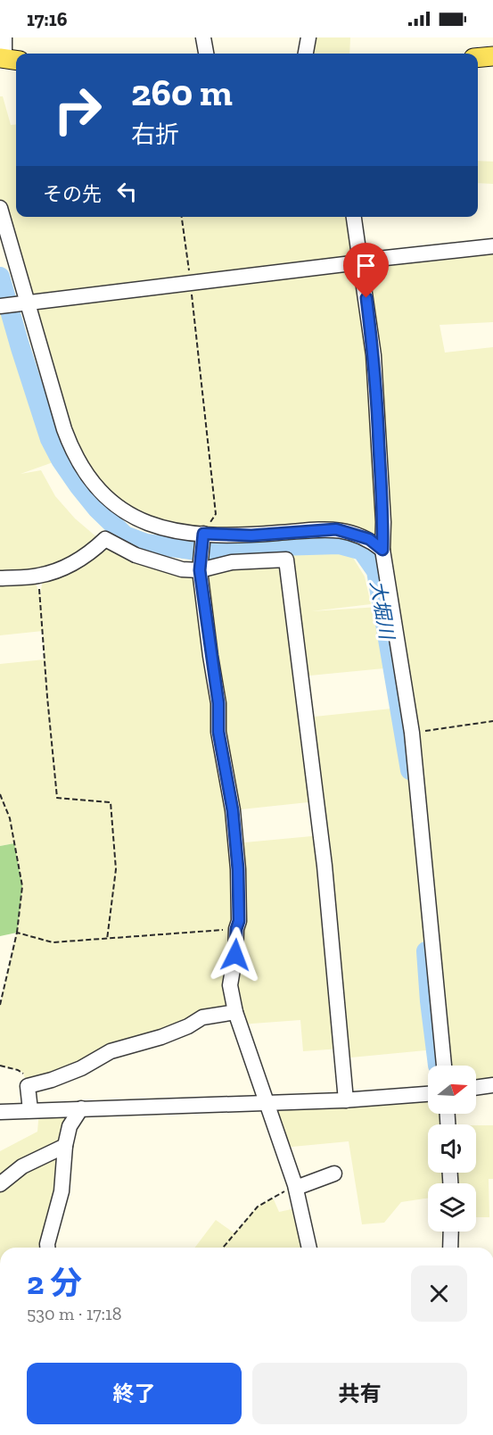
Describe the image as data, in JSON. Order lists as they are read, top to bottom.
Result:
{
  "water": ["大堀川"],
  "north": "right",
  "page": {
    "status": "17:16",
    "turn": ["260 m", "右折"],
    "then": "その先",
    "heading": ["2 分", "530 m · 17:18"],
    "buttons": ["終了", "共有"]
  }
}
